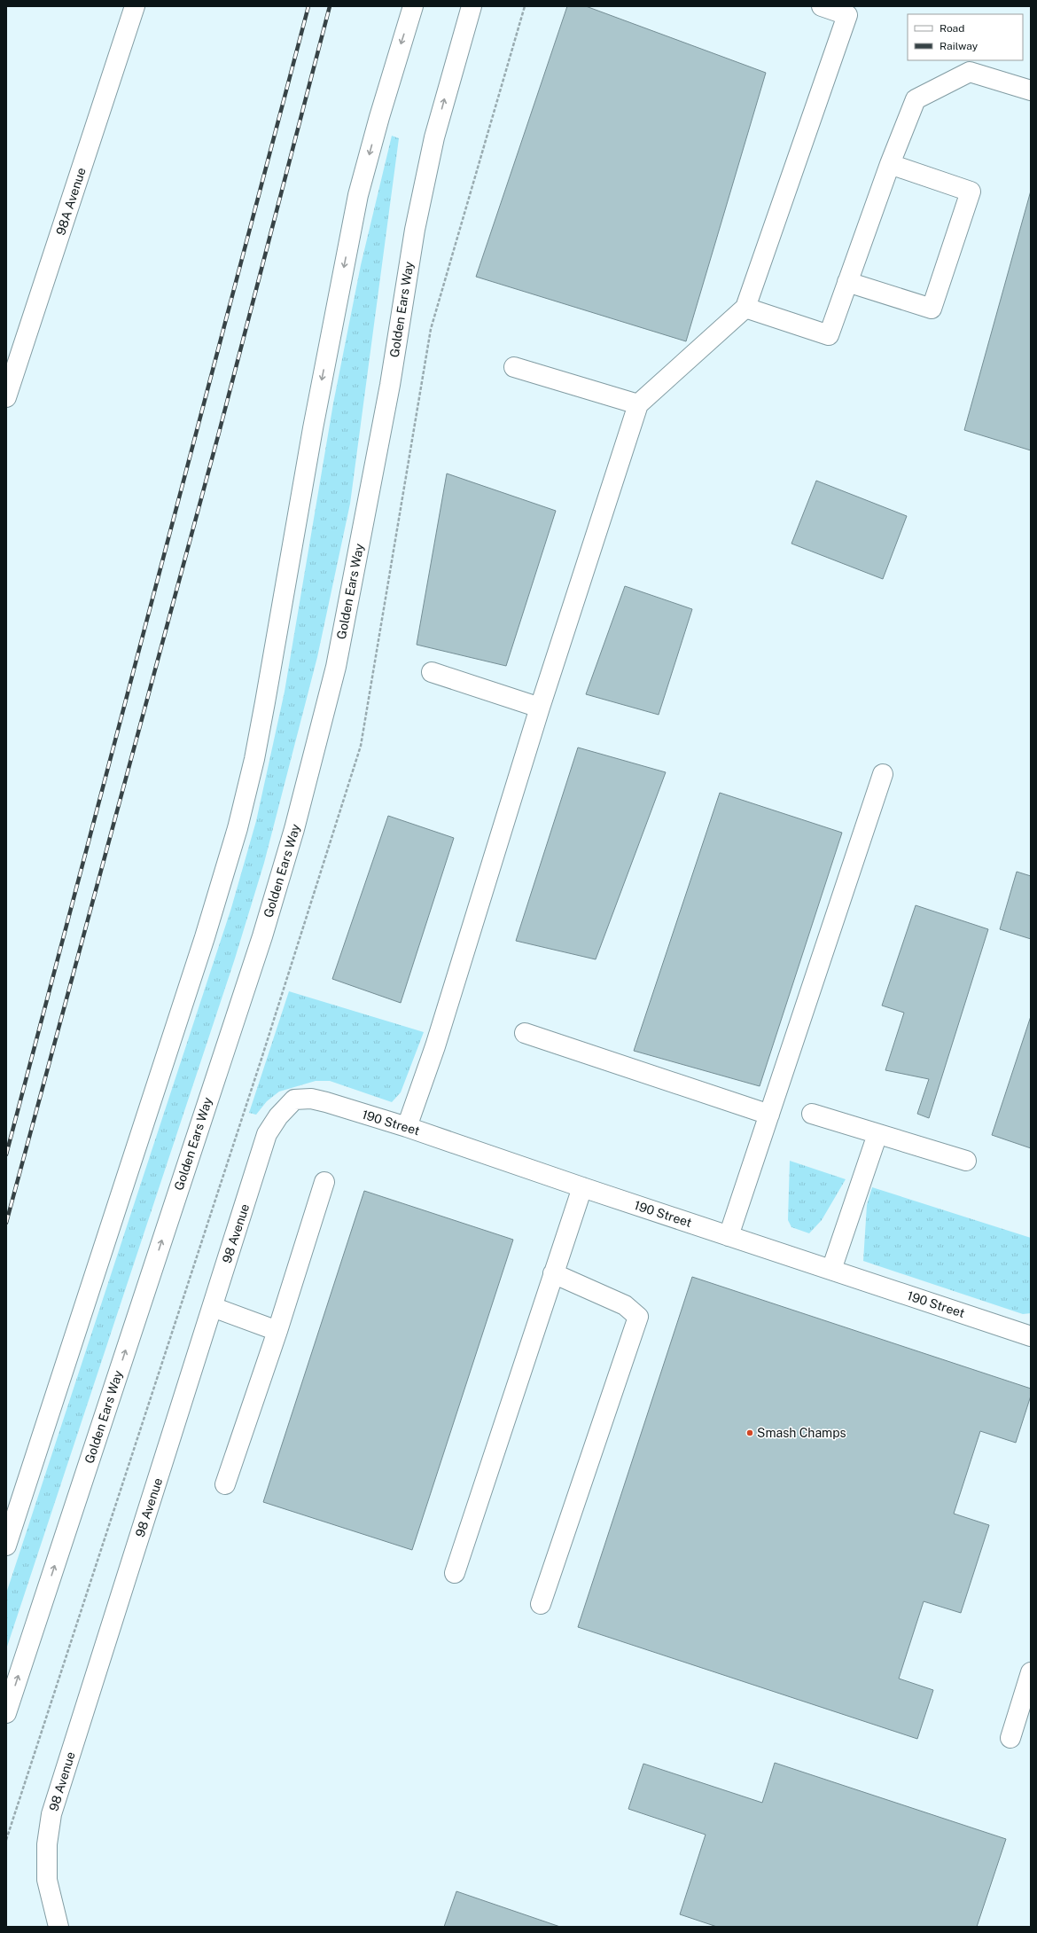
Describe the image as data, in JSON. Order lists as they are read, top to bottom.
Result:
{
  "streets": {
    "main road": [
      "98A Avenue",
      "Golden Ears Way",
      "190 Street",
      "98 Avenue"
    ]
  },
  "crossings": [
    ["190 Street", "98 Avenue"]
  ],
  "places": ["Smash Champs"],
  "legend": ["Road", "Railway"]
}
